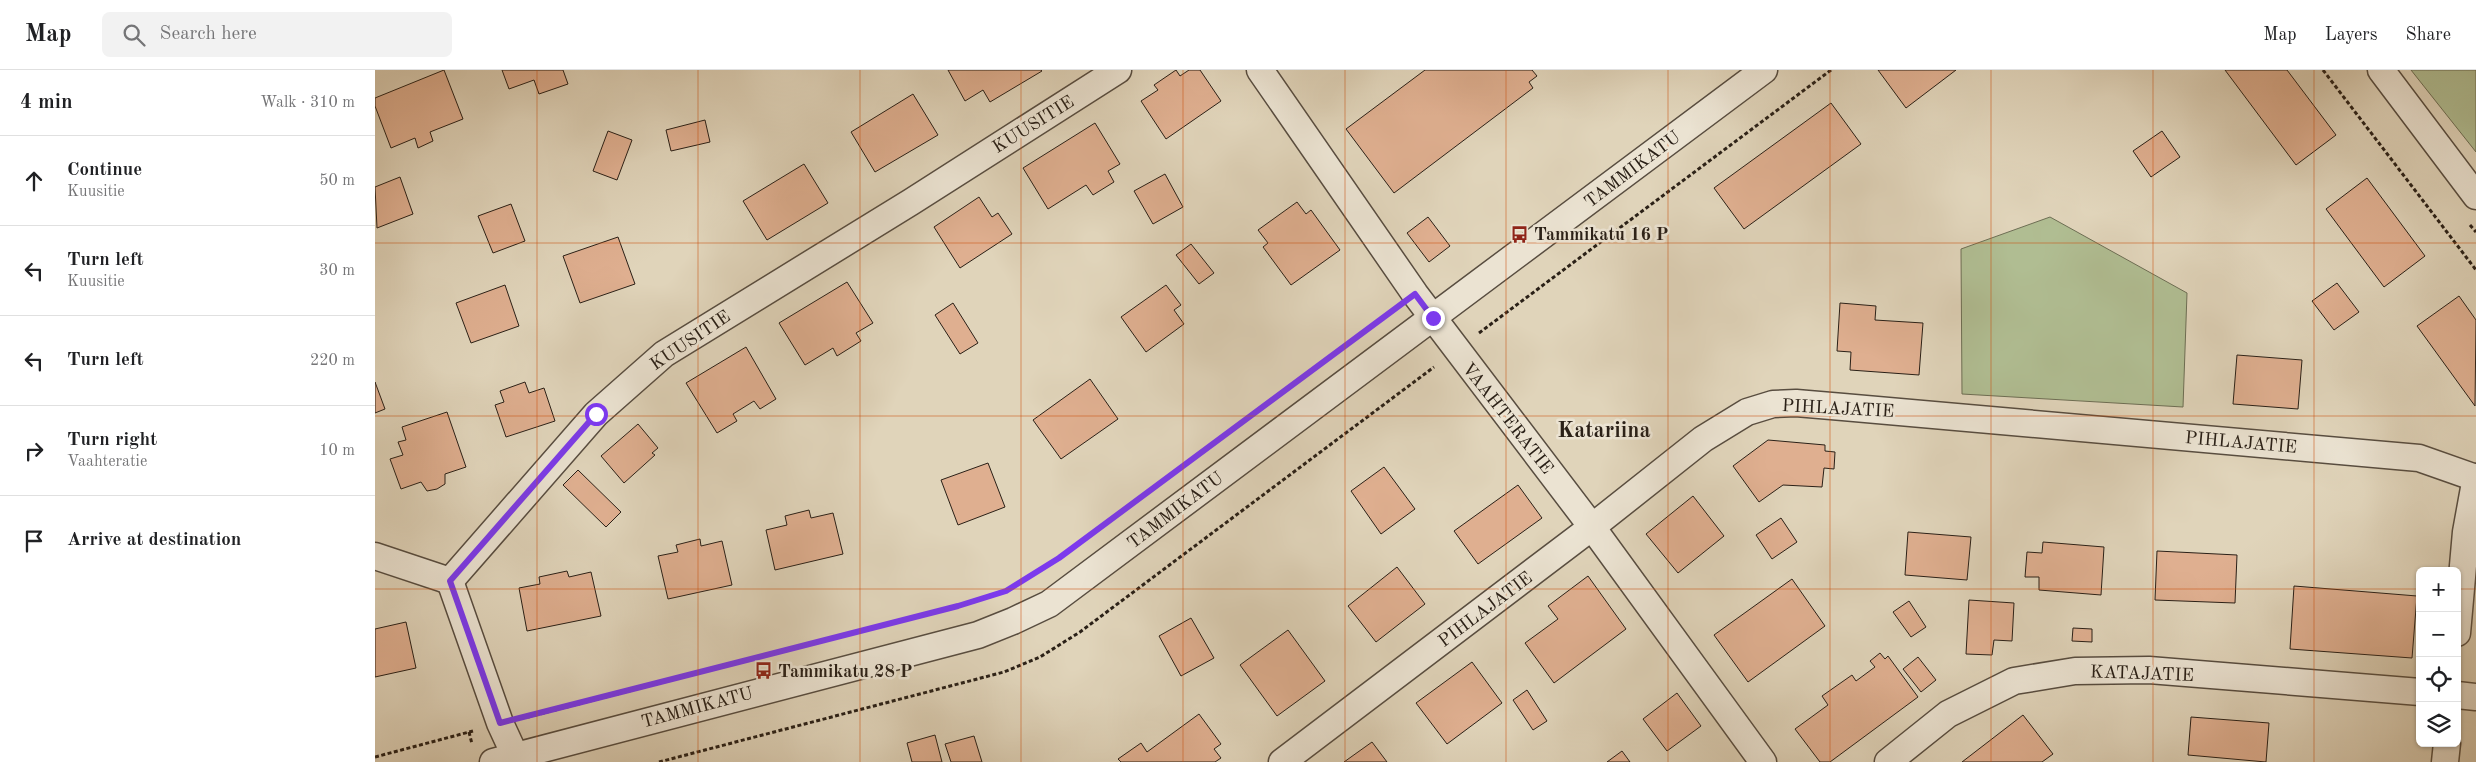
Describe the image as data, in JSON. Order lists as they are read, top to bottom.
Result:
{
  "streets": {
    "street": [
      "KUUSITIE",
      "TAMMIKATU",
      "PIHLAJATIE",
      "VAAHTERATIE",
      "KATAJATIE"
    ]
  },
  "crossings": [
    ["TAMMIKATU", "VAAHTERATIE"],
    ["PIHLAJATIE", "VAAHTERATIE"]
  ],
  "districts": ["Katariina"],
  "places": {
    "bus stop": ["Tammikatu 16 P", "Tammikatu 28 P"]
  },
  "page": {
    "header": "Map",
    "search": "Search here",
    "nav": ["Map", "Layers", "Share"],
    "heading": ["4 min", "Walk · 310 m"],
    "list": [
      ["Continue", "Kuusitie", "50 m"],
      ["Turn left", "Kuusitie", "30 m"],
      ["Turn left", "220 m"],
      ["Turn right", "Vaahteratie", "10 m"],
      "Arrive at destination"
    ],
    "map_buttons": ["+", "−"]
  }
}
